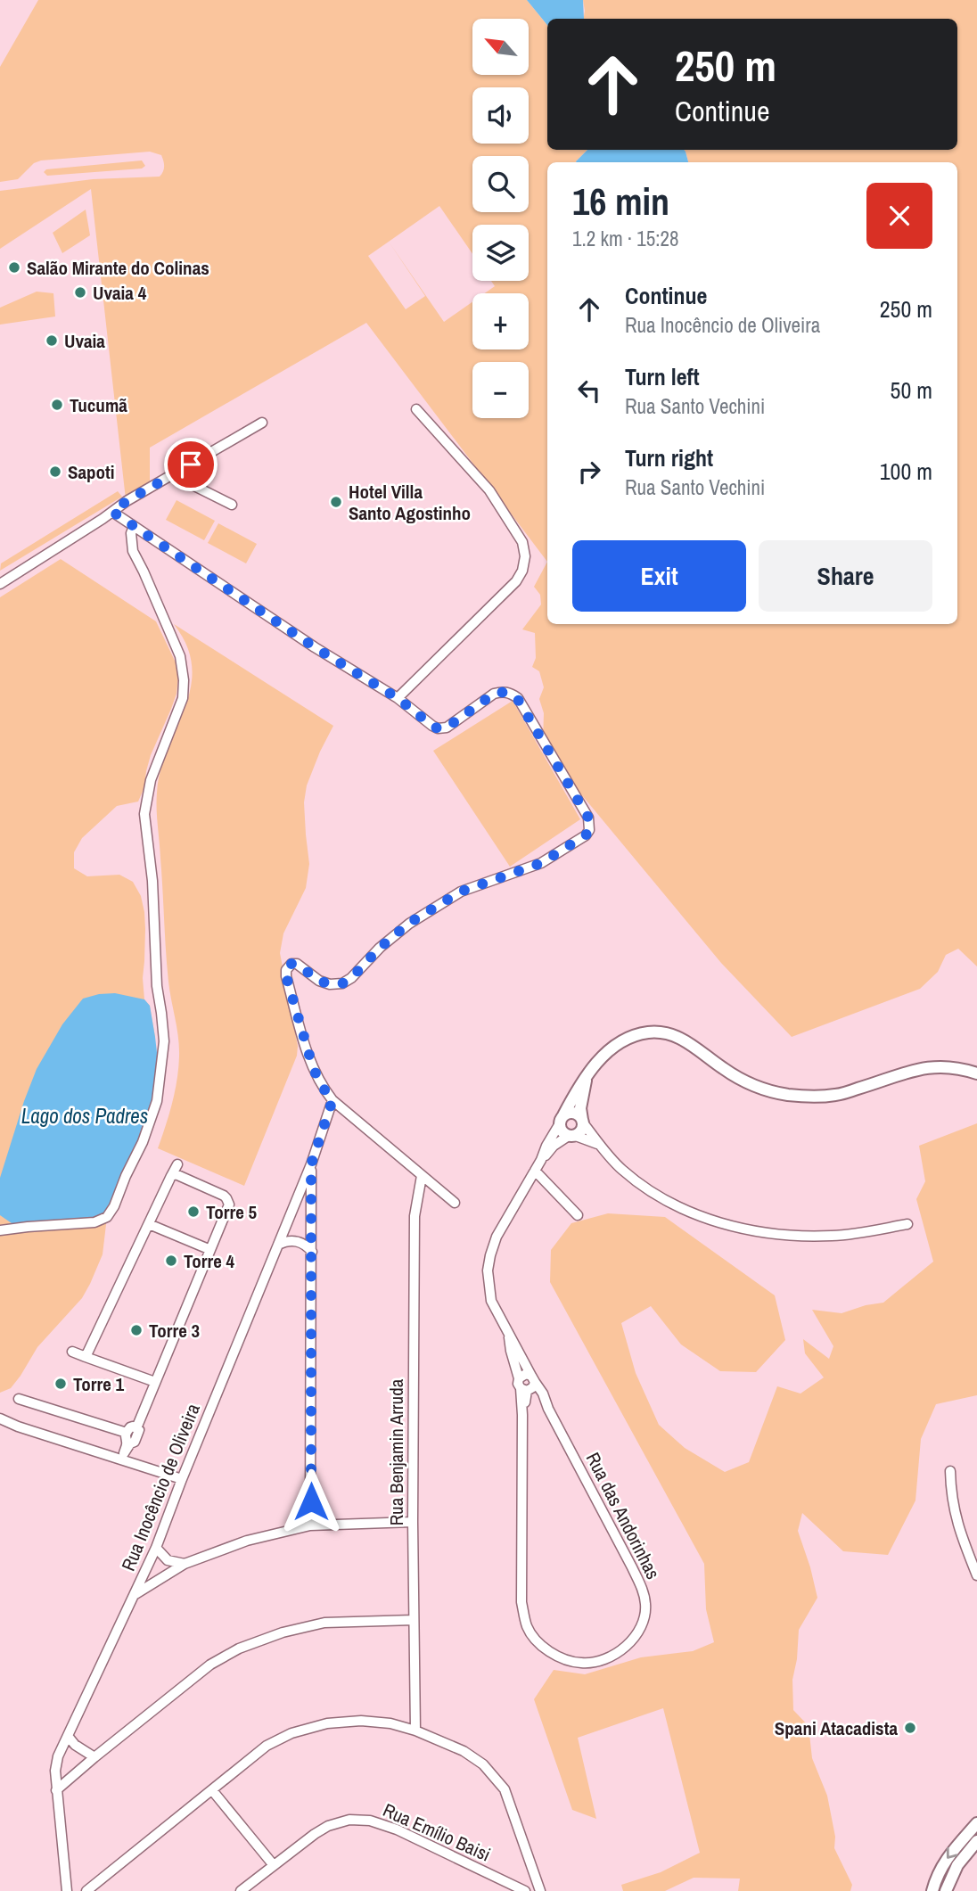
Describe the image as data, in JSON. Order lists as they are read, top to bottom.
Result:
{
  "streets": {
    "street": [
      "Rua Benjamin Arruda",
      "Rua Inocêncio de Oliveira",
      "Rua das Andorinhas",
      "Rua Emílio Baisi"
    ]
  },
  "water": ["Lago dos Padres"],
  "places": [
    "Salão Mirante do Colinas",
    "Uvaia 4",
    "Uvaia",
    "Tucumã",
    "Sapoti",
    "Hotel Villa Santo Agostinho",
    "Torre 5",
    "Torre 4",
    "Torre 3",
    "Torre 1",
    "Spani Atacadista"
  ],
  "north": "top left",
  "page": {
    "map_buttons": ["+", "−"],
    "turn": ["250 m", "Continue"],
    "heading": ["16 min", "1.2 km · 15:28"],
    "list": [
      {
        "name": "Continue",
        "note": "Rua Inocêncio de Oliveira",
        "value": "250 m"
      },
      {
        "name": "Turn left",
        "note": "Rua Santo Vechini",
        "value": "50 m"
      },
      {
        "name": "Turn right",
        "note": "Rua Santo Vechini",
        "value": "100 m"
      }
    ],
    "buttons": ["Exit", "Share"]
  }
}
